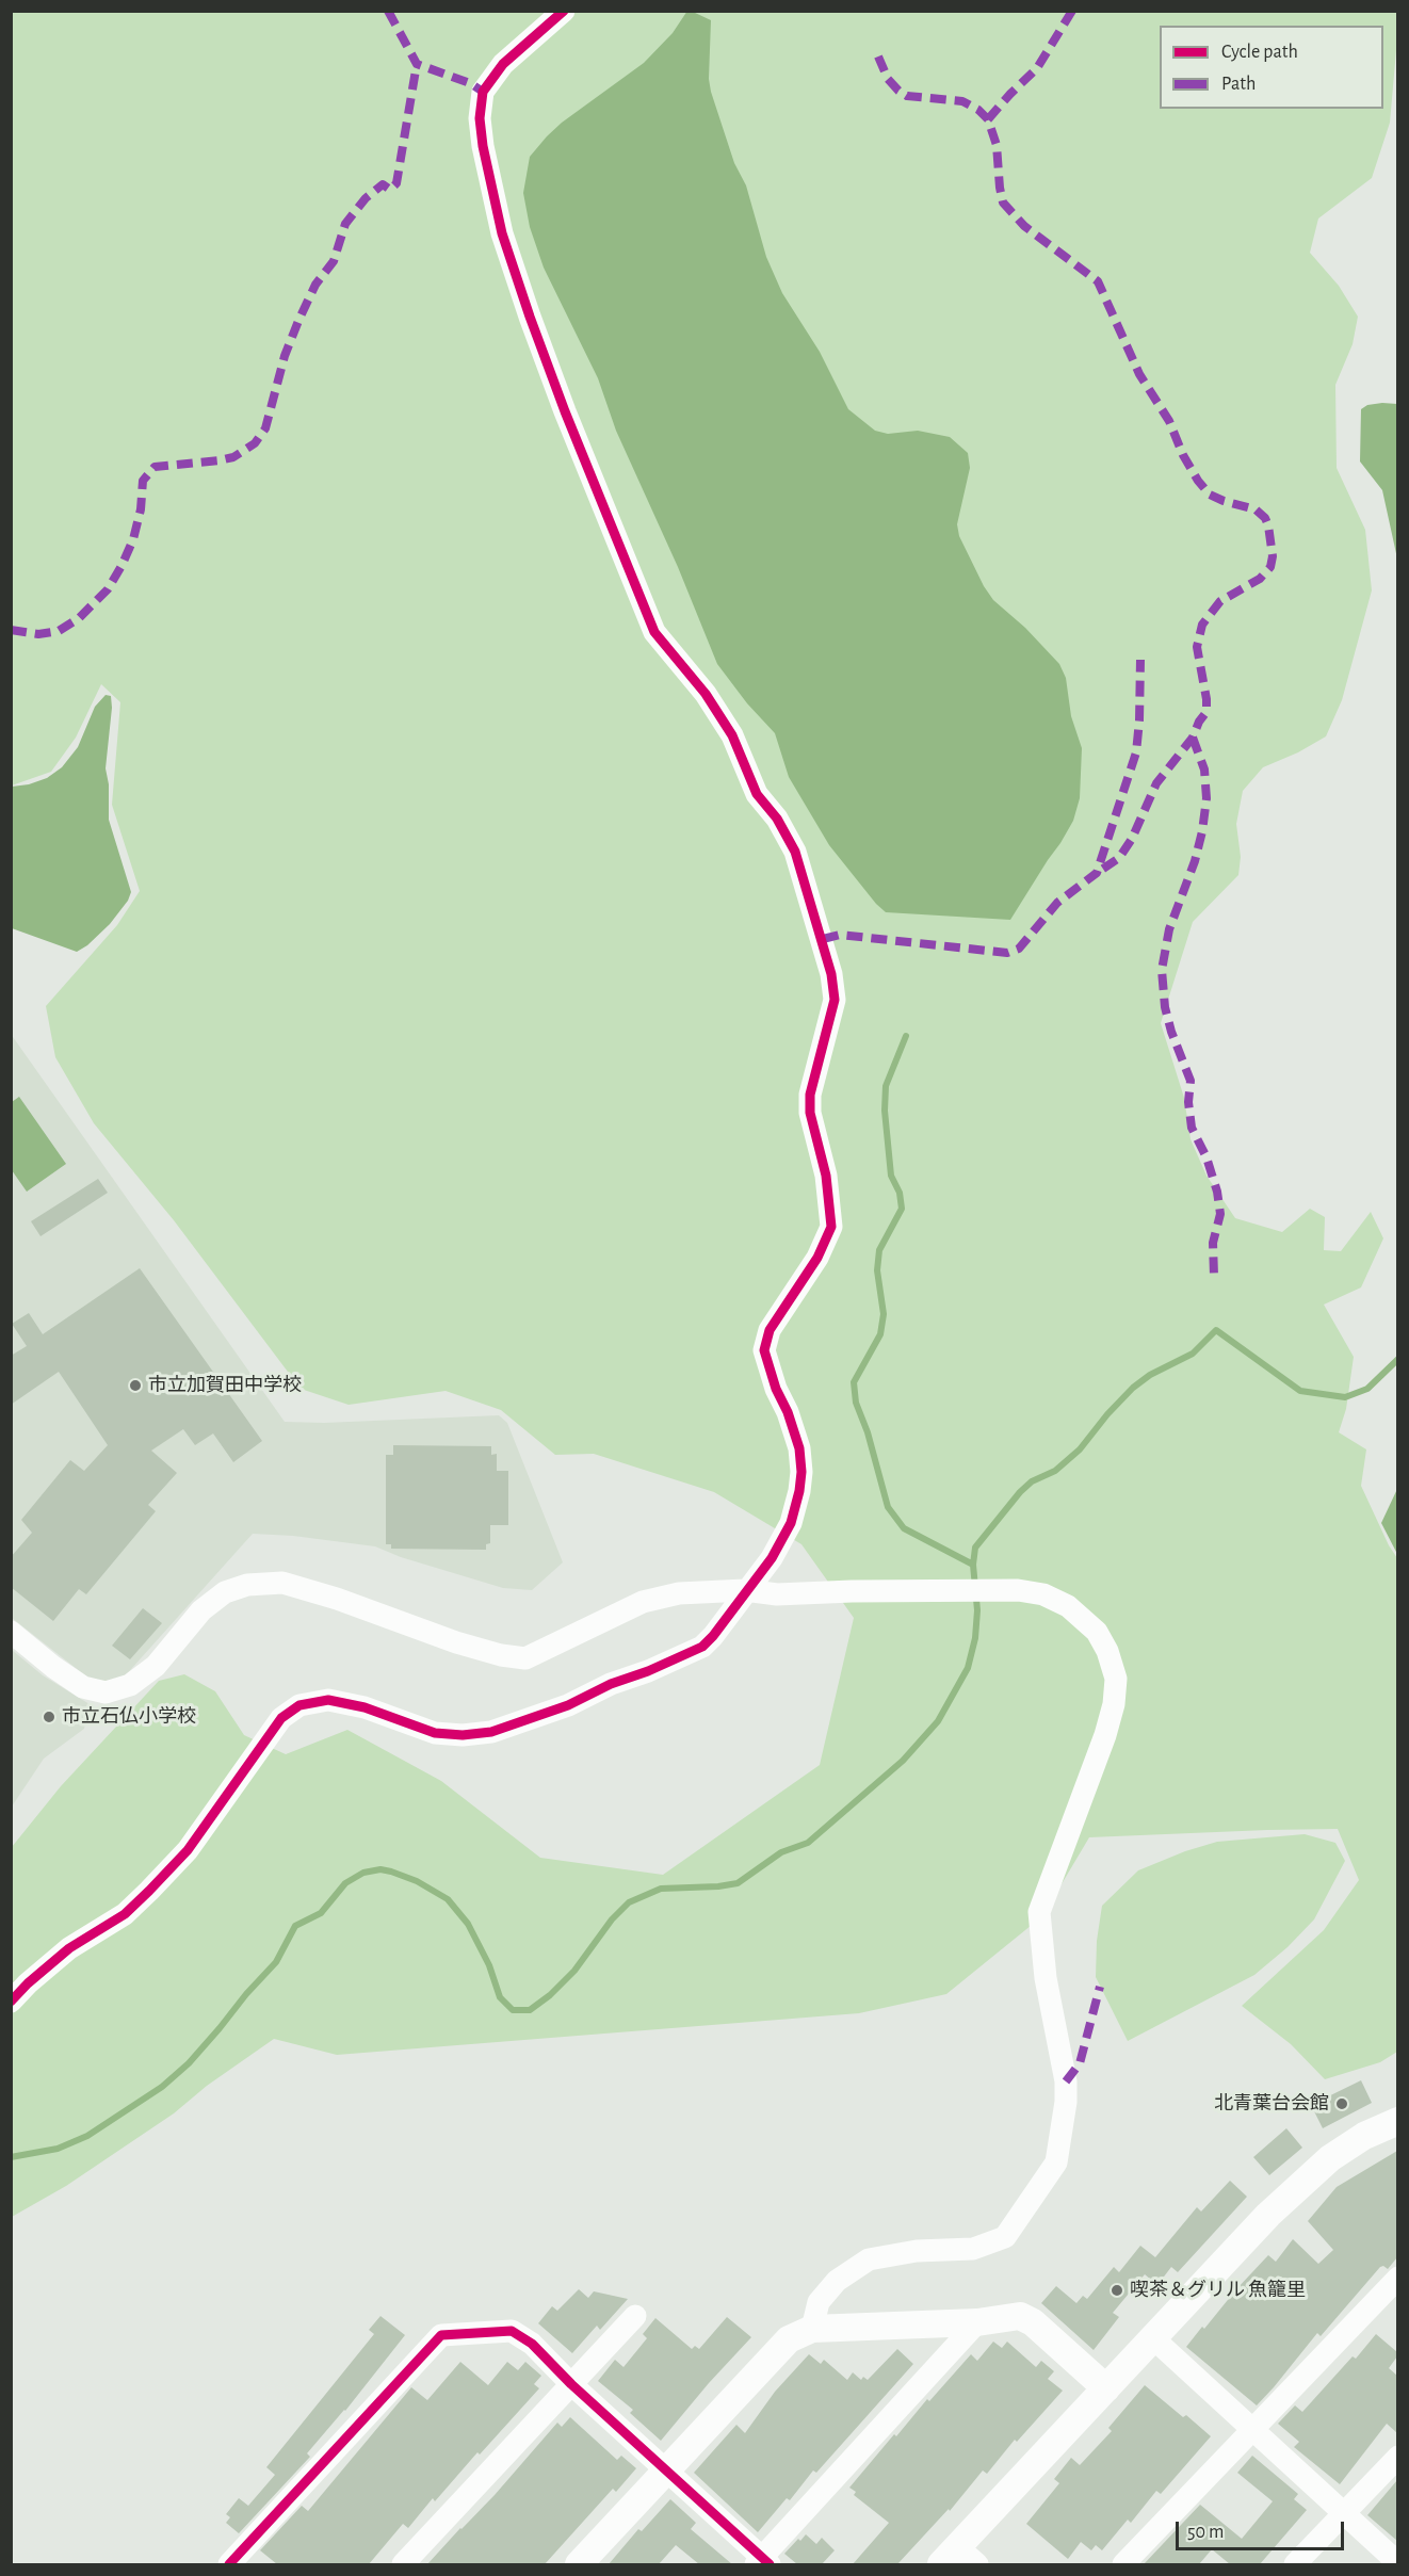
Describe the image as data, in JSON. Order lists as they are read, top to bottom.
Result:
{
  "places": [
    "市立加賀田中学校",
    "市立石仏小学校",
    "北青葉台会館",
    "喫茶＆グリル 魚籠里"
  ],
  "legend": ["Cycle path", "Path"],
  "scale_bar": "50 m"
}
